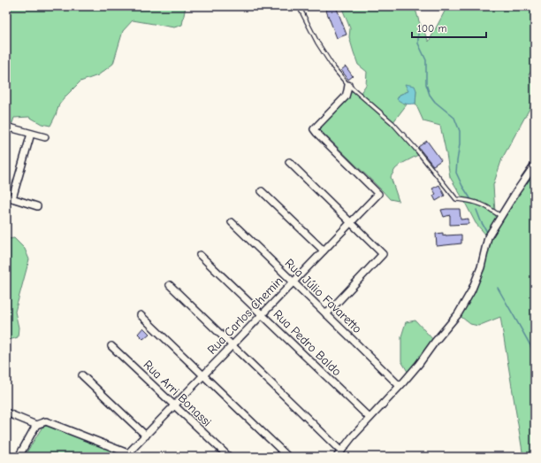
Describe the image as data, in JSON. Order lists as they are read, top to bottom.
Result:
{
  "streets": {
    "street": [
      "Rua Júlio Favaretto",
      "Rua Carlos Chemin",
      "Rua Pedro Baldo",
      "Rua Arri Bonassi"
    ]
  },
  "crossings": [
    ["Rua Júlio Favaretto", "Rua Carlos Chemin"],
    ["Rua Carlos Chemin", "Rua Pedro Baldo"],
    ["Rua Carlos Chemin", "Rua Arri Bonassi"]
  ],
  "scale_bar": "100 m"
}
